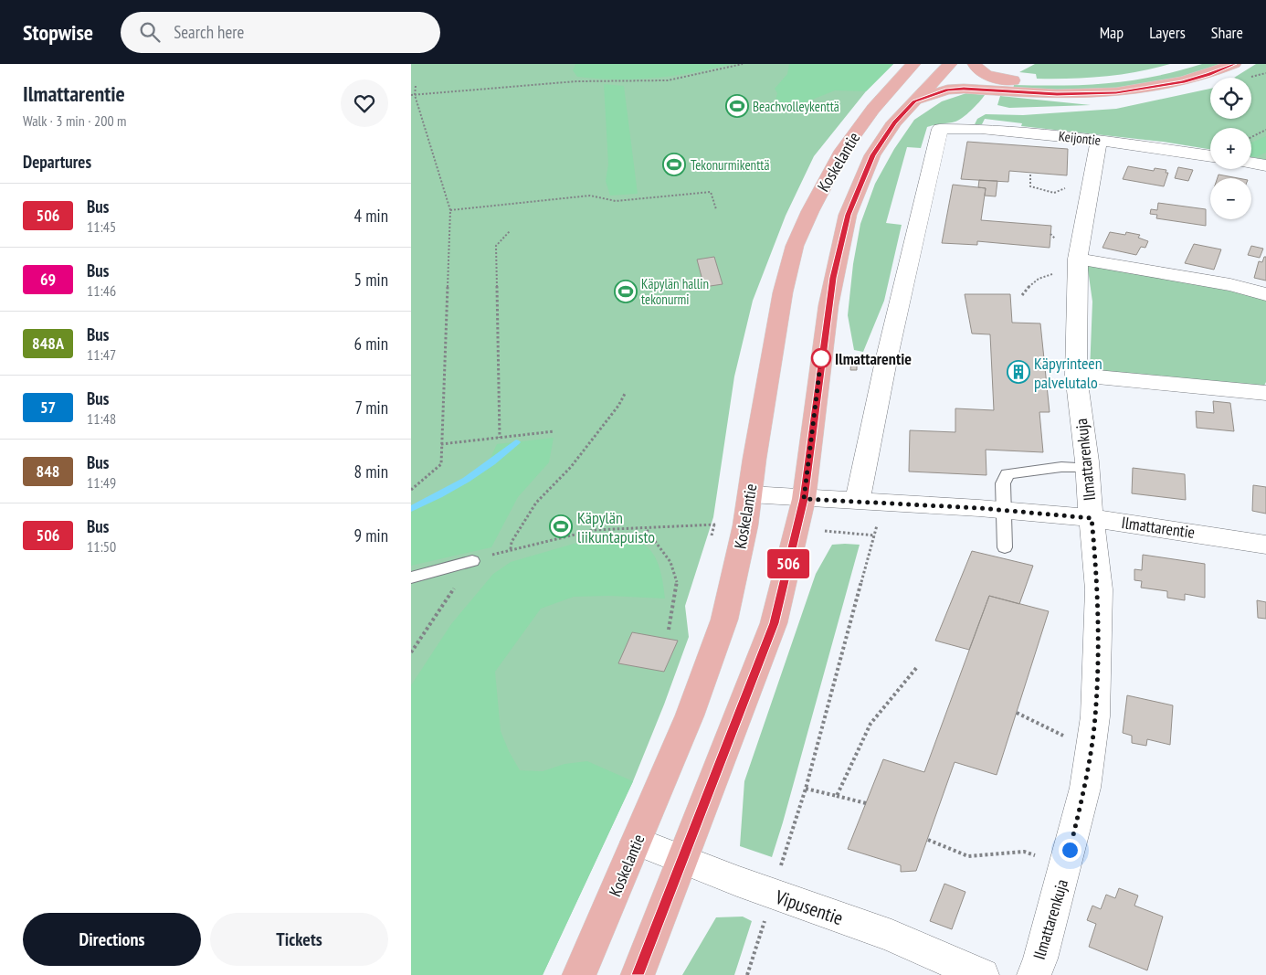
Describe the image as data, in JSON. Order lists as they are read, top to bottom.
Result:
{
  "streets": {
    "main road": ["Koskelantie"],
    "street": [
      "Keijontie",
      "Ilmattarenkuja",
      "Ilmattarentie",
      "Vipusentie"
    ]
  },
  "crossings": [
    ["Keijontie", "Ilmattarenkuja"],
    ["Keijontie", "Ilmattarentie"],
    ["Koskelantie", "Ilmattarentie"],
    ["Koskelantie", "Vipusentie"],
    ["Ilmattarenkuja", "Ilmattarentie"]
  ],
  "places": {
    "sports": [
      "Beachvolleykenttä",
      "Tekonurmikenttä",
      "Käpylän hallin tekonurmi",
      "Käpylän liikuntapuisto"
    ],
    "other": ["Ilmattarentie"],
    "building": ["Käpyrinteen palvelutalo"]
  },
  "lines": ["bus line 506"],
  "page": {
    "header": "Stopwise",
    "search": "Search here",
    "nav": ["Map", "Layers", "Share"],
    "heading": [
      ["Ilmattarentie", "Walk · 3 min · 200 m"],
      "Departures"
    ],
    "on_map": "506",
    "map_buttons": ["+", "−"],
    "list": [
      {
        "mark": "506",
        "name": "Bus",
        "note": "11:45",
        "value": "4 min"
      },
      {
        "mark": "69",
        "name": "Bus",
        "note": "11:46",
        "value": "5 min"
      },
      {
        "mark": "848A",
        "name": "Bus",
        "note": "11:47",
        "value": "6 min"
      },
      {
        "mark": "57",
        "name": "Bus",
        "note": "11:48",
        "value": "7 min"
      },
      {
        "mark": "848",
        "name": "Bus",
        "note": "11:49",
        "value": "8 min"
      },
      {
        "mark": "506",
        "name": "Bus",
        "note": "11:50",
        "value": "9 min"
      }
    ],
    "buttons": ["Directions", "Tickets"]
  }
}
